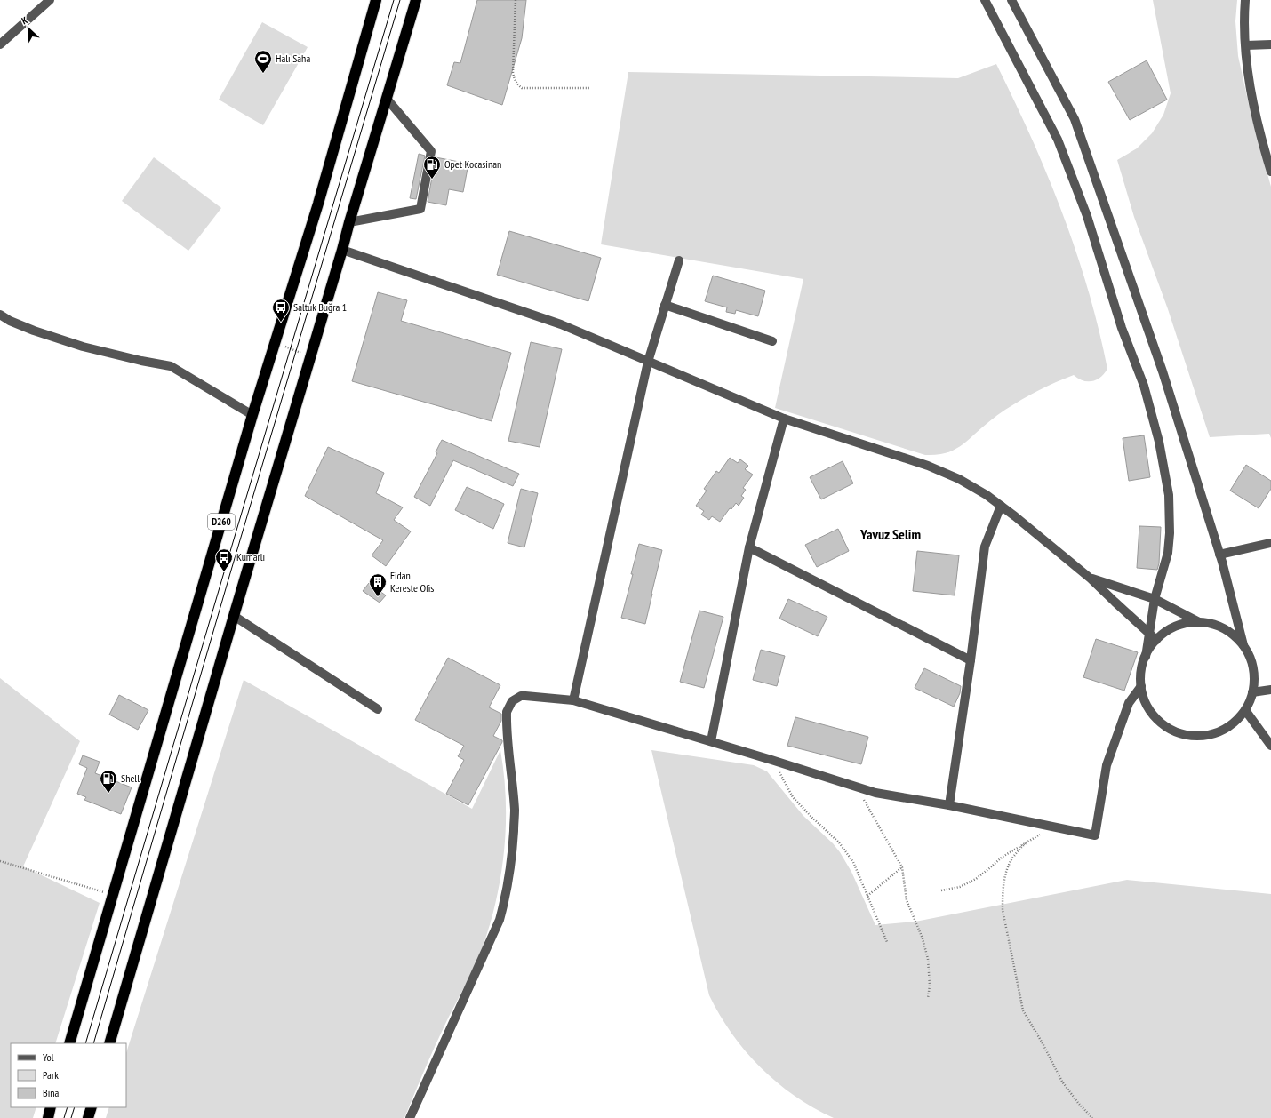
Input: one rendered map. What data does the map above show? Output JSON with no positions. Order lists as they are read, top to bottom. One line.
{"streets":{"highway":["D260"]},"districts":["Yavuz Selim"],"places":{"sports":["Halı Saha"],"fuel station":["Opet Kocasinan","Shell"],"bus stop":["Saltuk Buğra 1","Kumarlı"],"building":["Fidan Kereste Ofis"]},"legend":["Yol","Park","Bina"],"north":"top left"}
